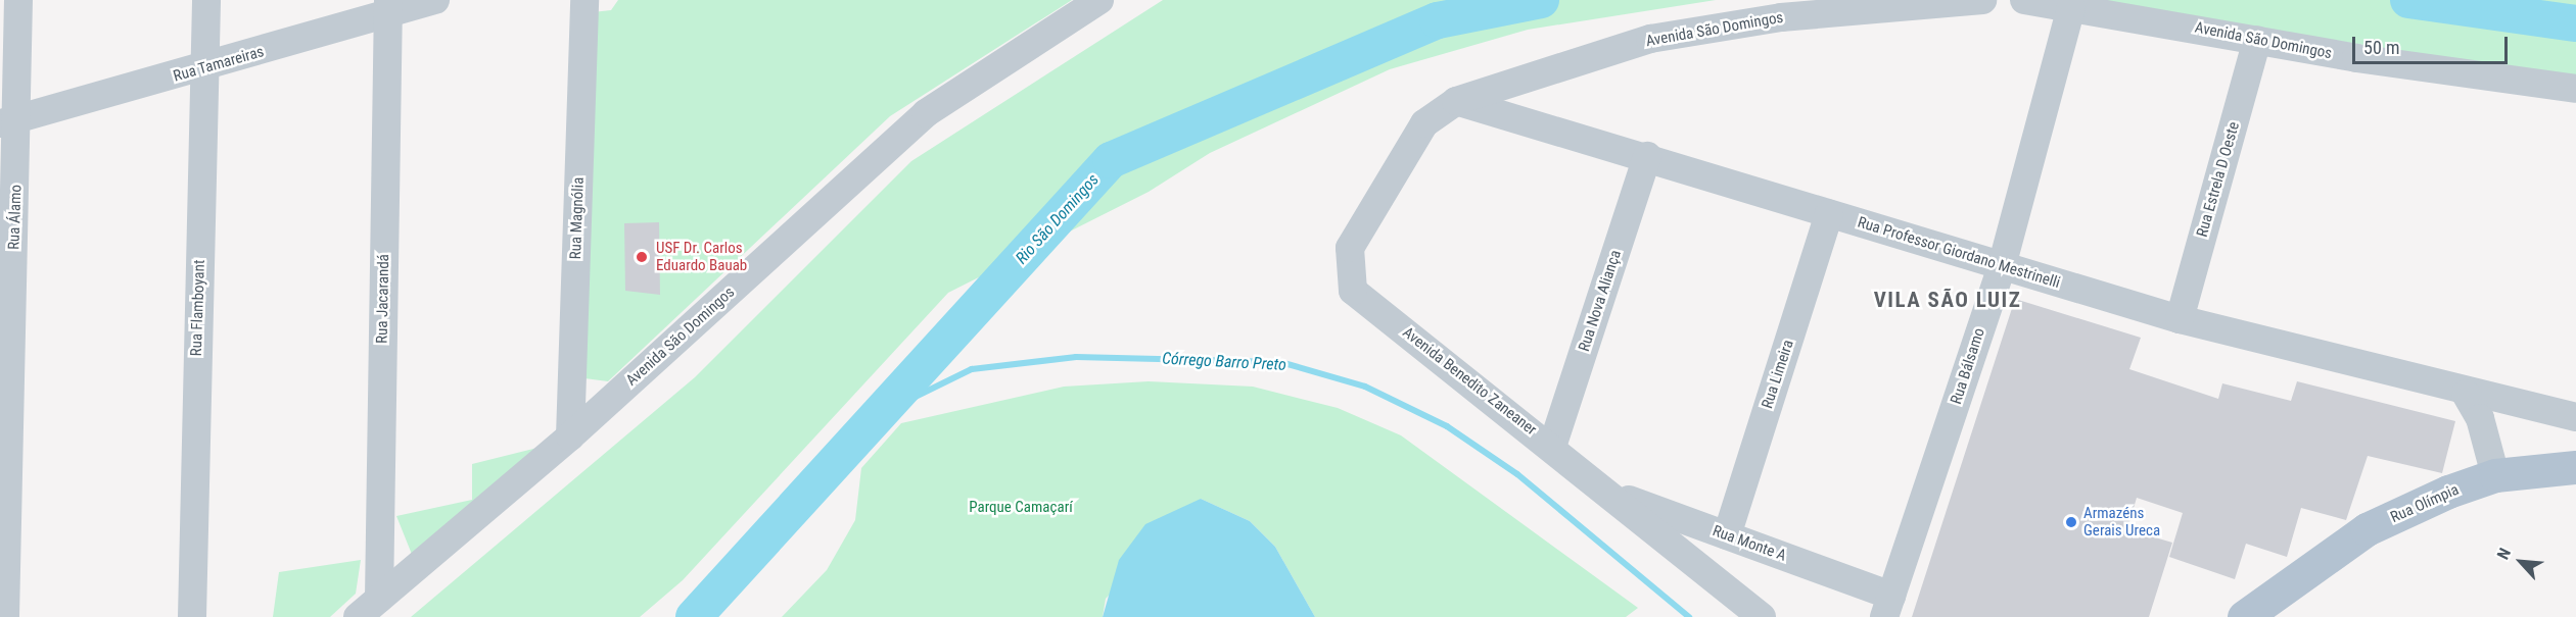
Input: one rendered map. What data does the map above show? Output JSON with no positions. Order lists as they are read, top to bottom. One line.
{"streets":{"main road":["Rua Olímpia"],"street":["Avenida São Domingos","Rua Tamareiras","Rua Estrela D Oeste","Rua Álamo","Rua Magnólia","Rua Professor Giordano Mestrinelli","Rua Jacarandá","Rua Nova Aliança","Rua Flamboyant","Rua Bálsamo","Rua Limeira","Avenida Benedito Zaneaner","Rua Monte A"]},"crossings":[["Avenida São Domingos","Rua Estrela D Oeste"],["Avenida São Domingos","Rua Magnólia"],["Avenida São Domingos","Rua Professor Giordano Mestrinelli"],["Avenida São Domingos","Rua Jacarandá"],["Avenida São Domingos","Rua Bálsamo"],["Avenida São Domingos","Avenida Benedito Zaneaner"],["Rua Tamareiras","Rua Álamo"],["Rua Tamareiras","Rua Jacarandá"],["Rua Tamareiras","Rua Flamboyant"],["Rua Estrela D Oeste","Rua Professor Giordano Mestrinelli"],["Rua Professor Giordano Mestrinelli","Rua Nova Aliança"],["Rua Professor Giordano Mestrinelli","Rua Bálsamo"],["Rua Professor Giordano Mestrinelli","Rua Limeira"],["Rua Professor Giordano Mestrinelli","Avenida Benedito Zaneaner"],["Rua Nova Aliança","Avenida Benedito Zaneaner"],["Rua Bálsamo","Rua Monte A"],["Rua Limeira","Rua Monte A"],["Avenida Benedito Zaneaner","Rua Monte A"]],"districts":["VILA SÃO LUIZ"],"water":["Rio São Domingos","Córrego Barro Preto"],"parks":["Parque Camaçarí"],"places":["USF Dr. Carlos Eduardo Bauab","Armazéns Gerais Ureca"],"scale_bar":"50 m","north":"top left"}
